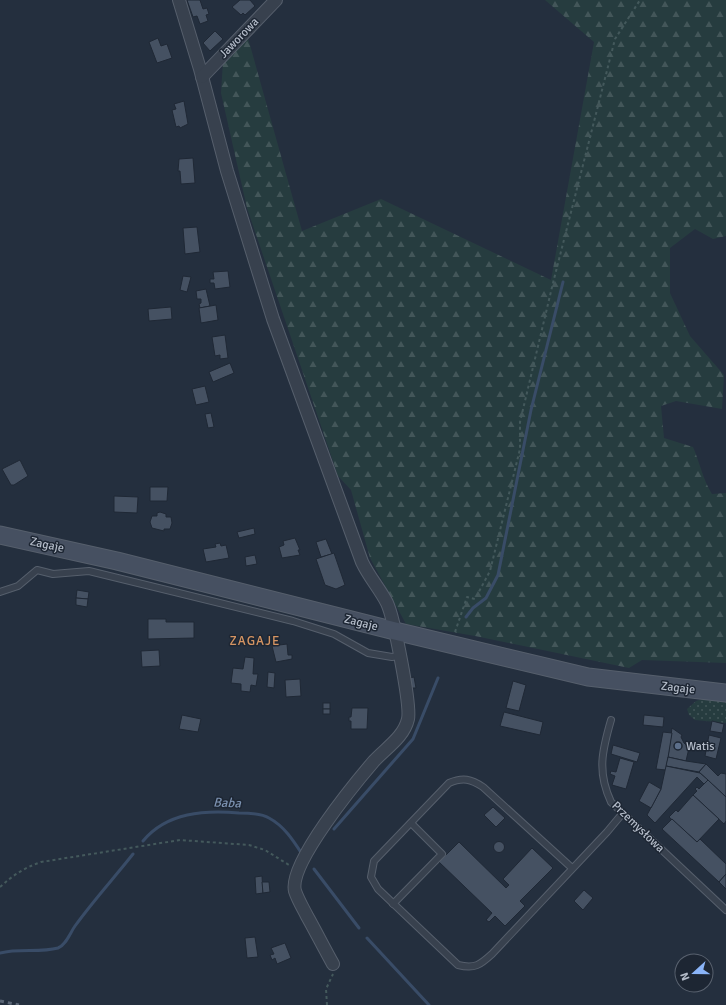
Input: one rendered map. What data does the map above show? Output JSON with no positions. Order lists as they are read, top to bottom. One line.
{"streets":{"main road":["Zagaje"],"street":["Jaworowa"],"lane":["Przemysłowa"]},"districts":["ZAGAJE"],"water":["Baba"],"places":["Watis"],"north":"left"}
